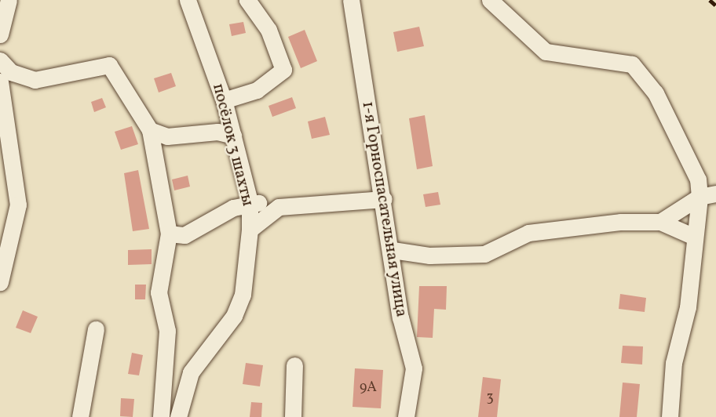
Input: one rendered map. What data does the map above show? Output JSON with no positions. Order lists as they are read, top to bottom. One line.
{"streets":{"street":["посёлок 3 шахты","1-я Горноспасательная улица"]},"house_numbers":["9А","3"]}
